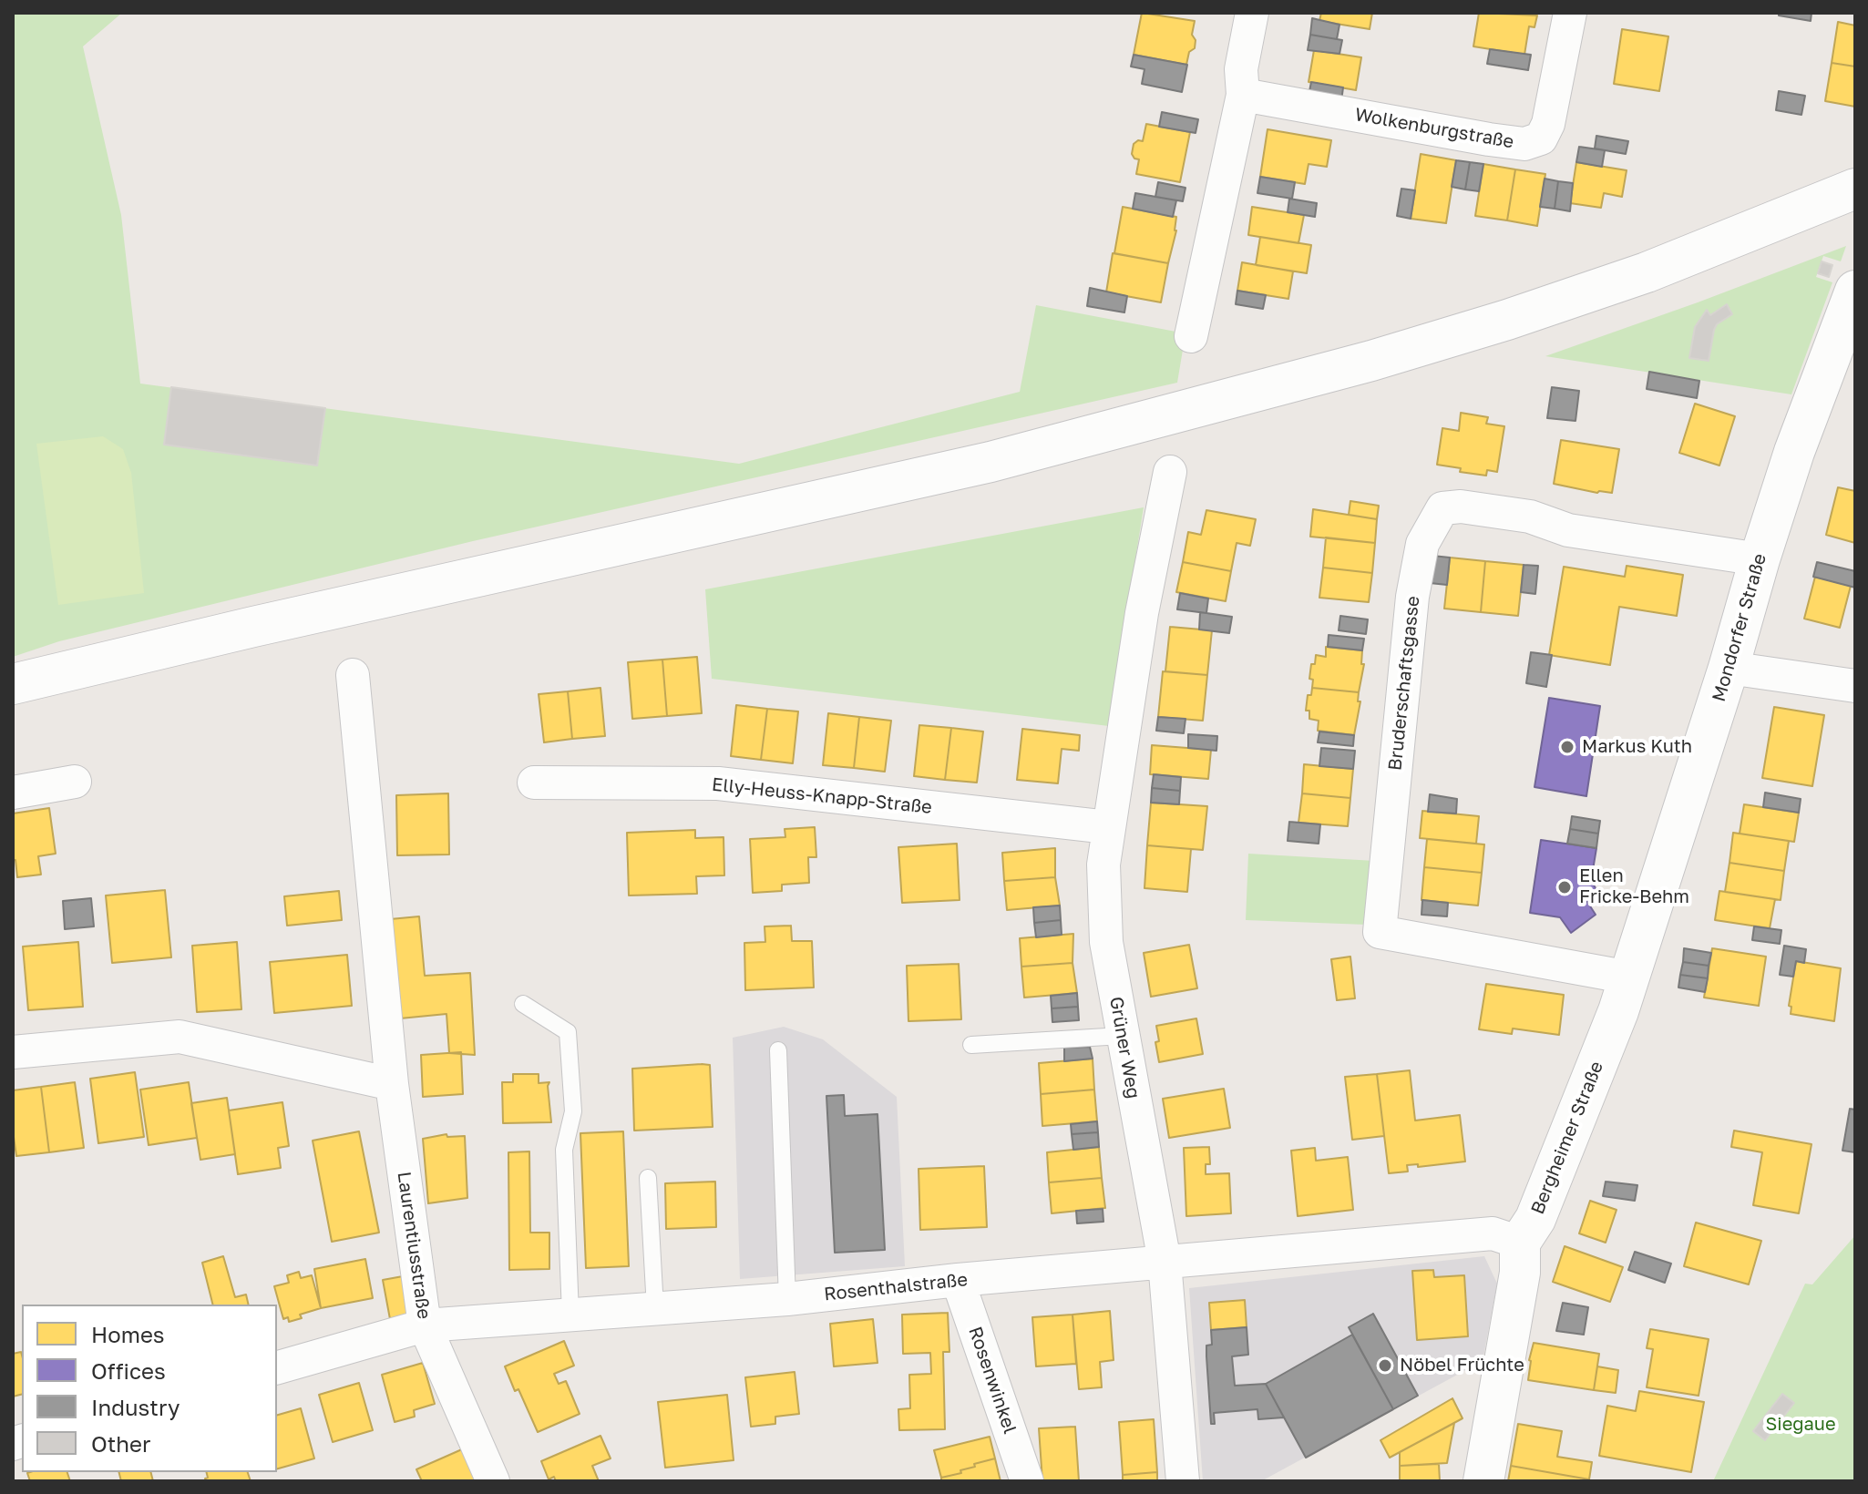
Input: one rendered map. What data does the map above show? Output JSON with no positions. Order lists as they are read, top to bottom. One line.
{"streets":{"main road":["Mondorfer Straße","Bergheimer Straße"],"street":["Wolkenburgstraße","Bruderschaftsgasse","Elly-Heuss-Knapp-Straße","Grüner Weg","Laurentiusstraße","Rosenthalstraße","Rosenwinkel"]},"crossings":[["Mondorfer Straße","Bruderschaftsgasse"],["Mondorfer Straße","Bergheimer Straße"],["Bruderschaftsgasse","Bergheimer Straße"],["Elly-Heuss-Knapp-Straße","Grüner Weg"],["Grüner Weg","Rosenthalstraße"],["Bergheimer Straße","Rosenthalstraße"],["Laurentiusstraße","Rosenthalstraße"],["Rosenthalstraße","Rosenwinkel"]],"parks":["Siegaue"],"places":["Markus Kuth","Ellen Fricke-Behm","Nöbel Früchte"],"legend":["Homes","Offices","Industry","Other"]}
